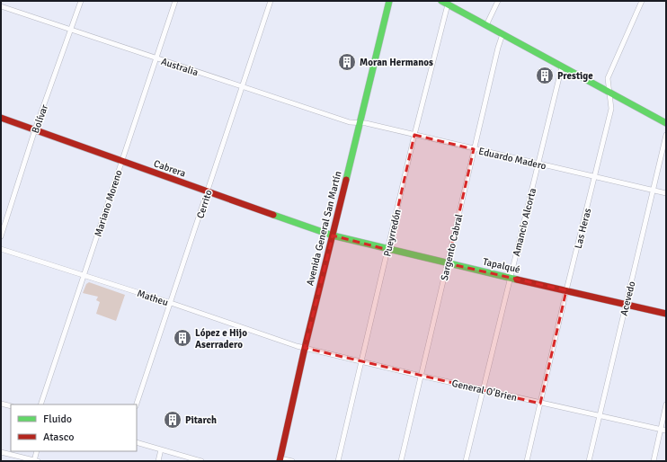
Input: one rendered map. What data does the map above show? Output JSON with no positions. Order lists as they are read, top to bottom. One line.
{"streets":{"main road":["Cabrera","Avenida General San Martín","Tapalqué"],"street":["Australia","Bolívar","Eduardo Madero","Mariano Moreno","Cerrito","Amancio Alcorta","Las Heras","Pueyrredón","Sargento Cabral","Matheu","Acevedo","General O'Brien"]},"crossings":[["Australia","Bolívar"],["Australia","Eduardo Madero"],["Australia","Mariano Moreno"],["Australia","Cerrito"],["Australia","Avenida General San Martín"],["Bolívar","Cabrera"],["Eduardo Madero","Amancio Alcorta"],["Eduardo Madero","Avenida General San Martín"],["Eduardo Madero","Las Heras"],["Eduardo Madero","Pueyrredón"],["Eduardo Madero","Sargento Cabral"],["Eduardo Madero","Acevedo"],["Cabrera","Mariano Moreno"],["Cabrera","Cerrito"],["Cabrera","Avenida General San Martín"],["Cabrera","Tapalqué"],["Mariano Moreno","Matheu"],["Cerrito","Matheu"],["Amancio Alcorta","Tapalqué"],["Amancio Alcorta","General O'Brien"],["Avenida General San Martín","Tapalqué"],["Avenida General San Martín","Matheu"],["Avenida General San Martín","General O'Brien"],["Las Heras","Tapalqué"],["Las Heras","General O'Brien"],["Pueyrredón","Tapalqué"],["Pueyrredón","General O'Brien"],["Sargento Cabral","Tapalqué"],["Sargento Cabral","General O'Brien"],["Tapalqué","Acevedo"],["Matheu","General O'Brien"],["Acevedo","General O'Brien"]],"places":{"building":["Moran Hermanos","Prestige","López e Hijo Aserradero","Pitarch"]},"legend":["Fluido","Atasco"]}
